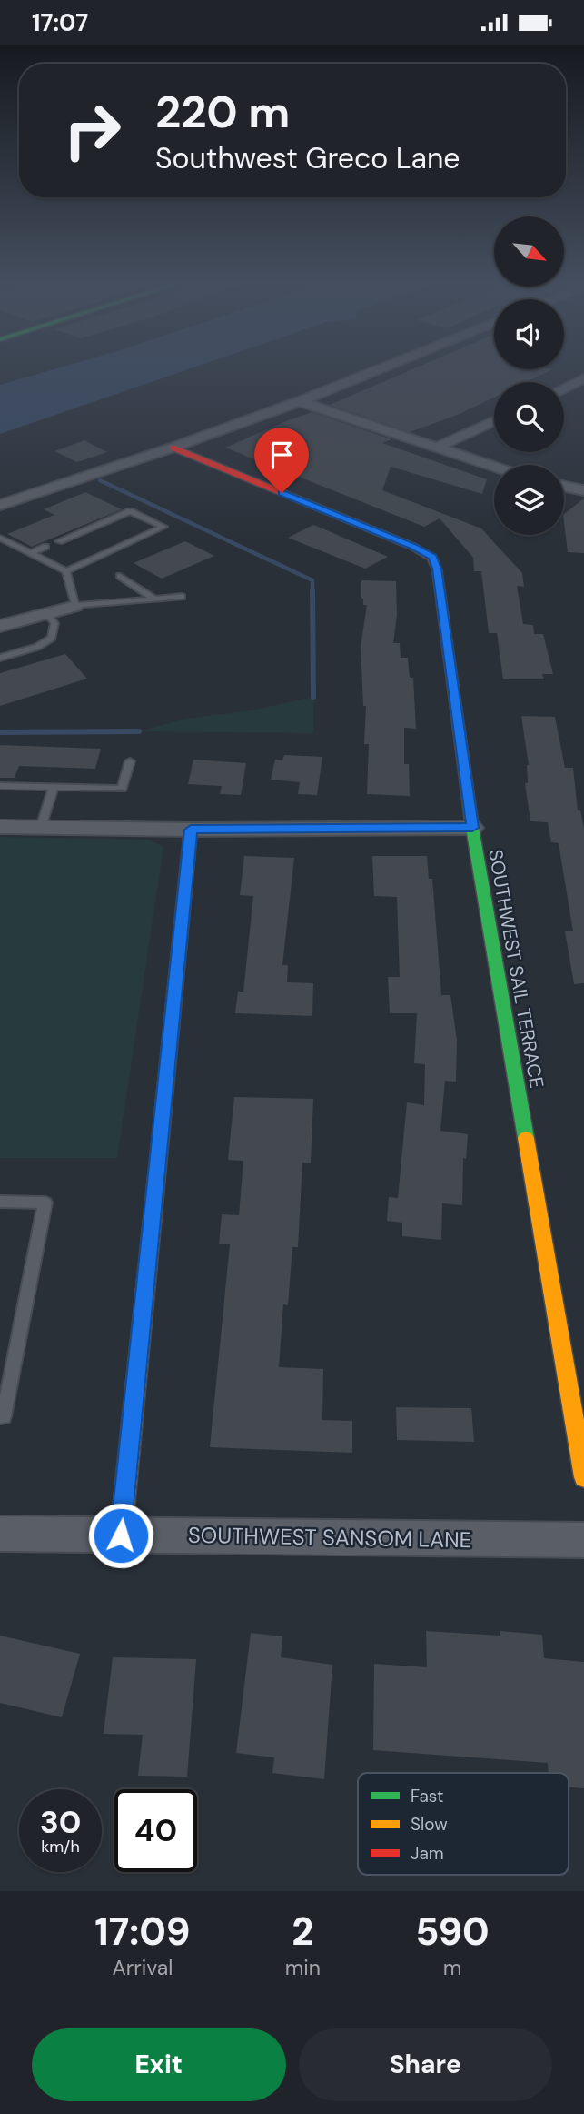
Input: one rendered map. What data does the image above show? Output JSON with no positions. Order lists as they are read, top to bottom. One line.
{"streets":{"street":["SOUTHWEST SAIL TERRACE","SOUTHWEST SANSOM LANE"]},"legend":["Fast","Slow","Jam"],"north":"bottom right","page":{"status":"17:07","turn":["220 m","Southwest Greco Lane"],"speed":"30 km/h","limit":"40","eta":["17:09","Arrival","2","min","590","m"],"buttons":["Exit","Share"]}}
